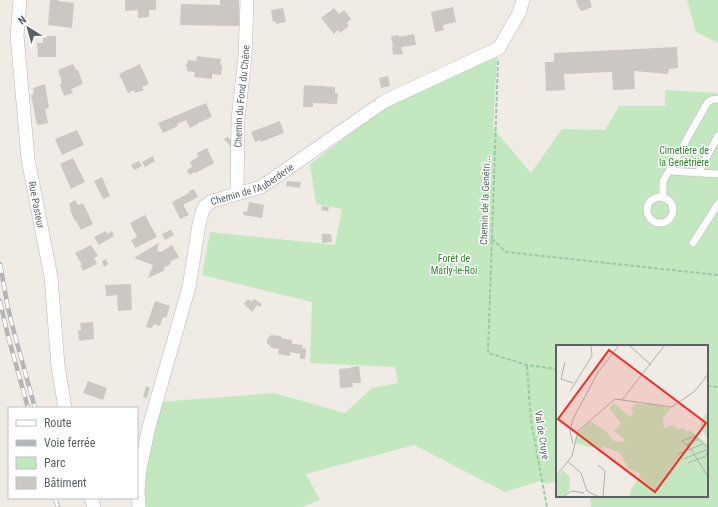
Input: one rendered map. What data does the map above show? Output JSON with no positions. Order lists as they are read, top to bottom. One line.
{"streets":{"street":["Chemin du Fond du Chêne","Chemin de l'Auberderie","Rue Pasteur"],"path":["Chemin de la Genétri...","Val de Cruye"]},"crossings":[["Chemin du Fond du Chêne","Chemin de l'Auberderie"],["Chemin de l'Auberderie","Chemin de la Genétri..."],["Chemin de la Genétri...","Val de Cruye"]],"parks":["Cimetière de la Genêtrière","Forêt de Marly-le-Roi"],"legend":["Route","Voie ferrée","Parc","Bâtiment"],"north":"top left"}
